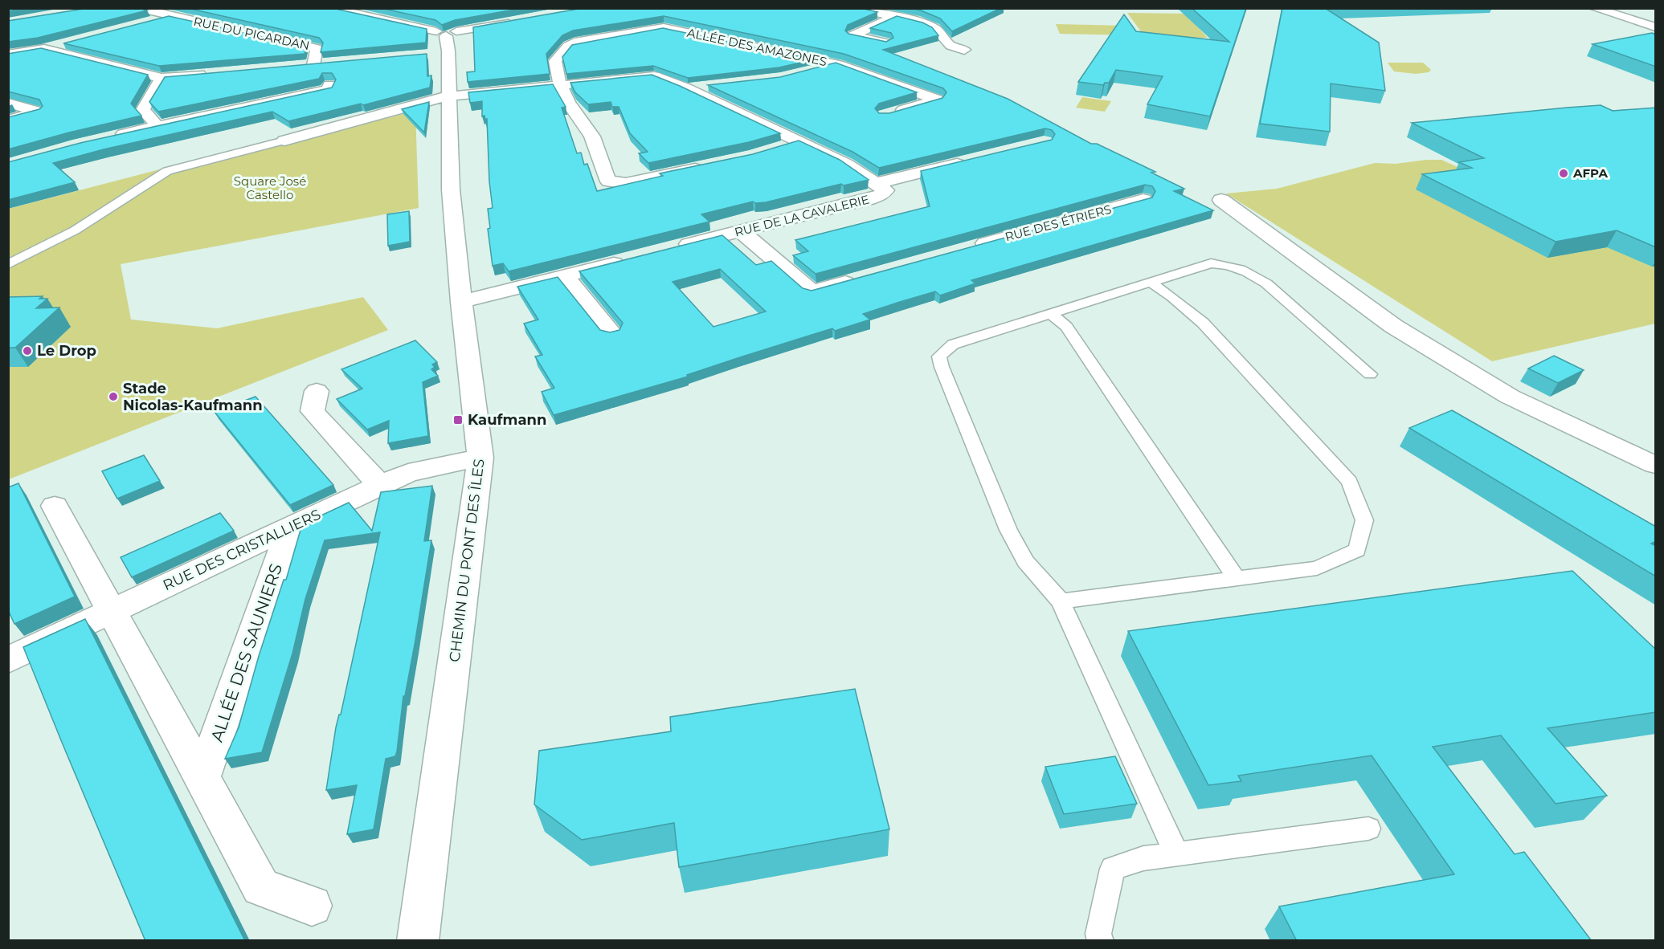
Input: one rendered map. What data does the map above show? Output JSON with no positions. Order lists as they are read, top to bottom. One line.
{"streets":{"street":["RUE DU PICARDAN","ALLÉE DES AMAZONES","RUE DE LA CAVALERIE","RUE DES ÉTRIERS","RUE DES CRISTALLIERS","CHEMIN DU PONT DES ÎLES","ALLÉE DES SAUNIERS"]},"crossings":[["ALLÉE DES AMAZONES","RUE DE LA CAVALERIE"],["RUE DE LA CAVALERIE","CHEMIN DU PONT DES ÎLES"],["RUE DES CRISTALLIERS","CHEMIN DU PONT DES ÎLES"],["RUE DES CRISTALLIERS","ALLÉE DES SAUNIERS"]],"parks":["Square José Castello"],"places":{"other":["AFPA","Le Drop","Stade Nicolas-Kaufmann"],"transit":["Kaufmann"]}}
